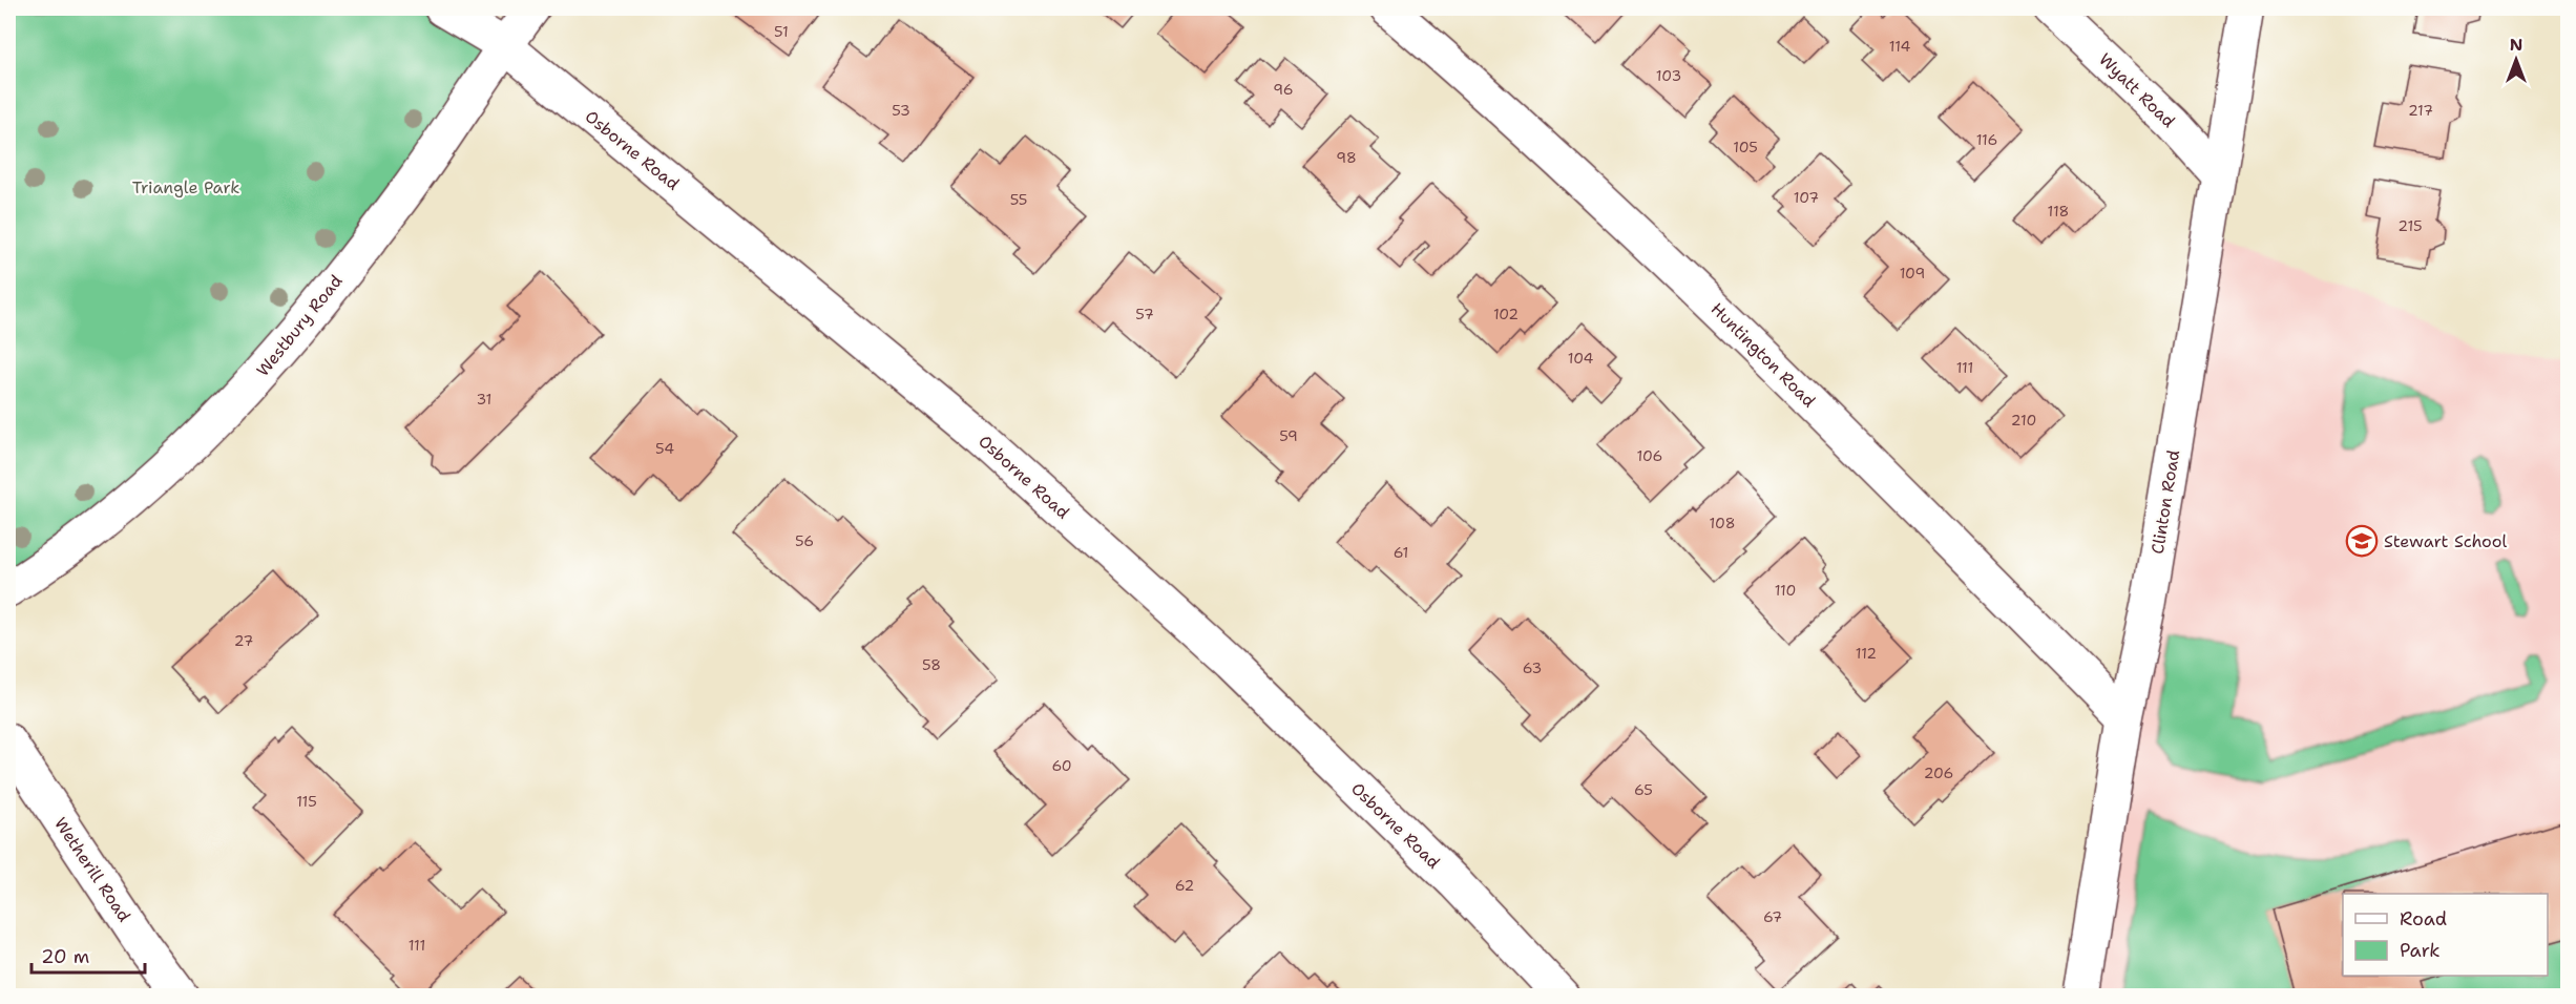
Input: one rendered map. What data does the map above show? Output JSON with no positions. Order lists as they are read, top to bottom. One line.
{"streets":{"street":["Wyatt Road","Osborne Road","Westbury Road","Huntington Road","Clinton Road","Wetherill Road"]},"crossings":[["Wyatt Road","Clinton Road"],["Osborne Road","Westbury Road"],["Huntington Road","Clinton Road"]],"parks":["Triangle Park"],"places":{"school or university":["Stewart School"]},"house_numbers":["51","114","103","96","53","217","116","105","98","107","55","118","215","109","57","102","104","111","31","210","59","54","106","108","56","61","110","27","112","58","63","60","206","65","115","62","67","111"],"legend":["Road","Park"],"scale_bar":"20 m","north":"top"}
